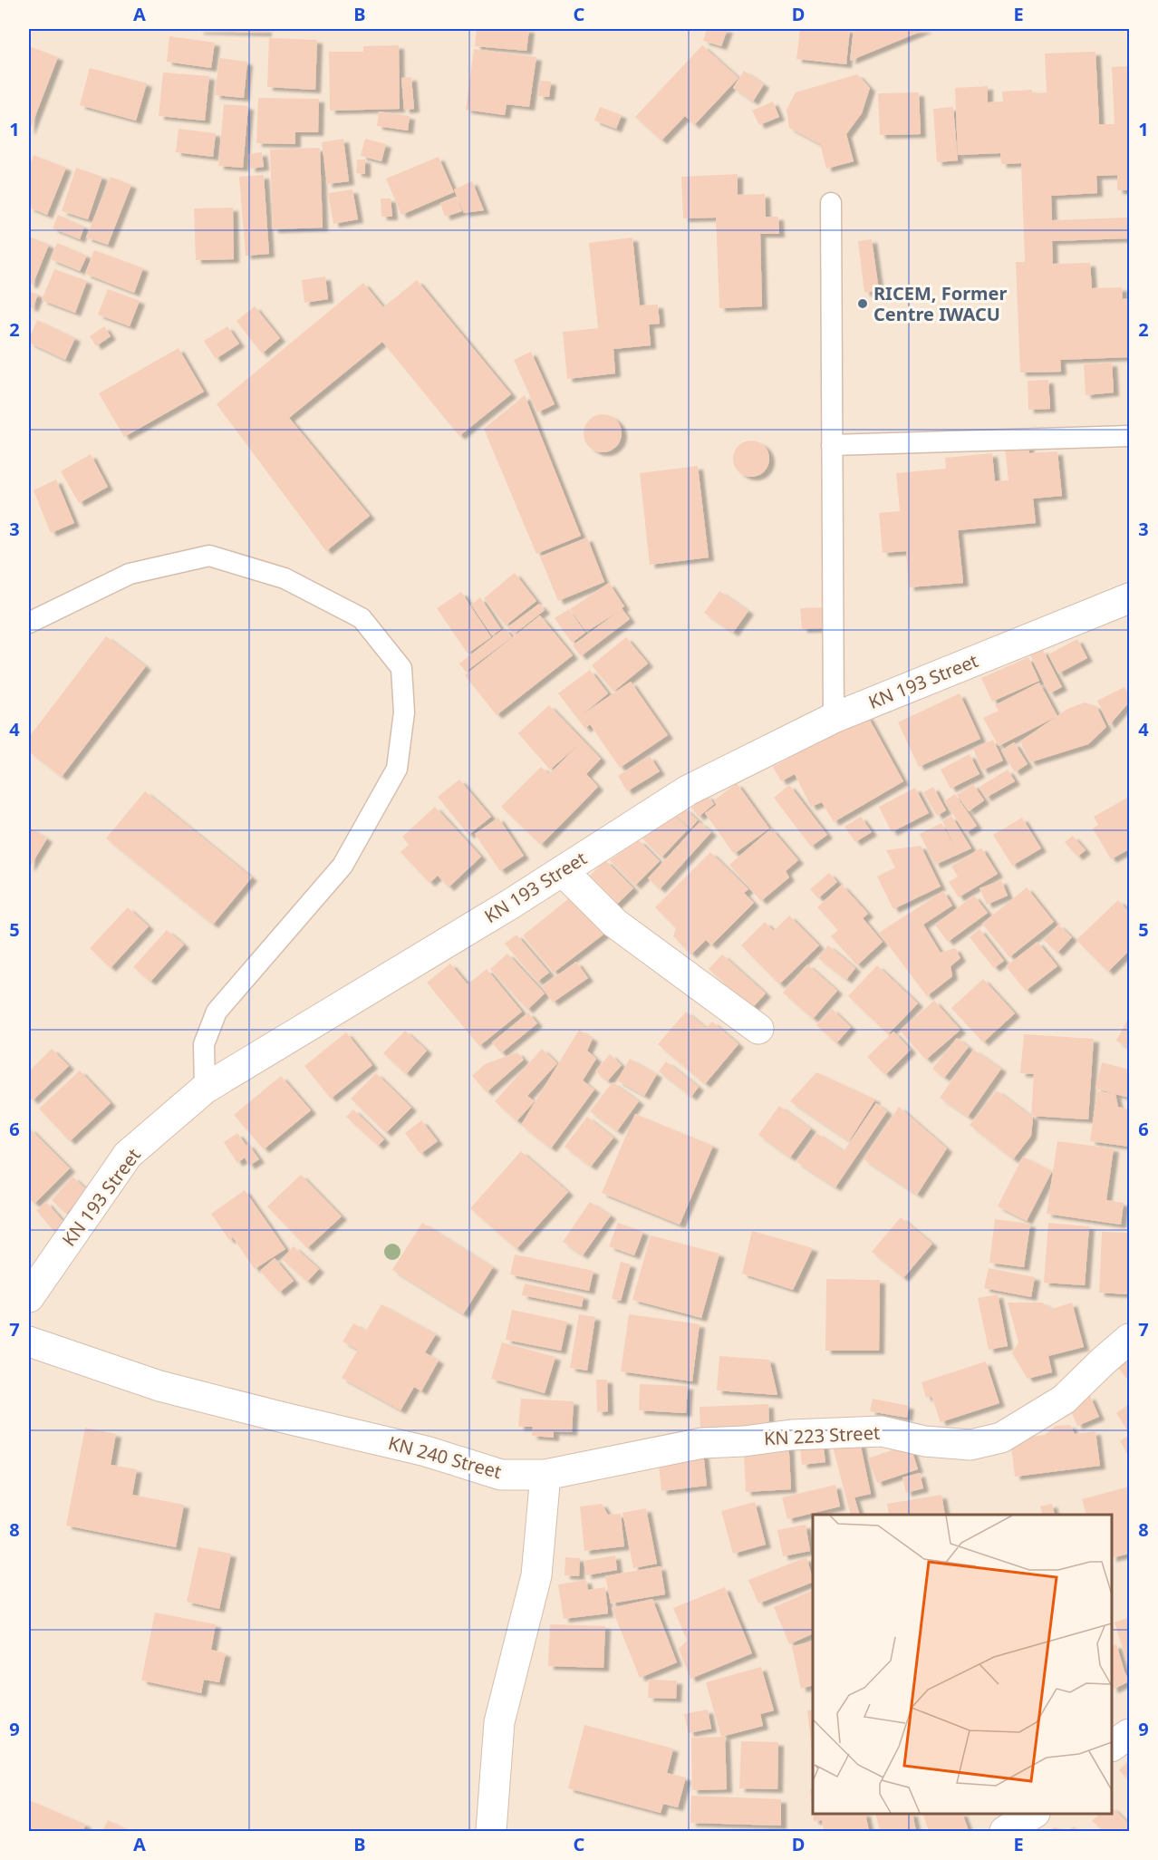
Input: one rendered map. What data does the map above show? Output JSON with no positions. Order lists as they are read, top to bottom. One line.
{"streets":{"street":["KN 193 Street","KN 223 Street","KN 240 Street"]},"crossings":[["KN 223 Street","KN 240 Street"]],"places":["RICEM, Former Centre IWACU"],"grid":{"columns":["A","B","C","D","E"],"rows":["1","2","3","4","5","6","7","8","9"]}}
